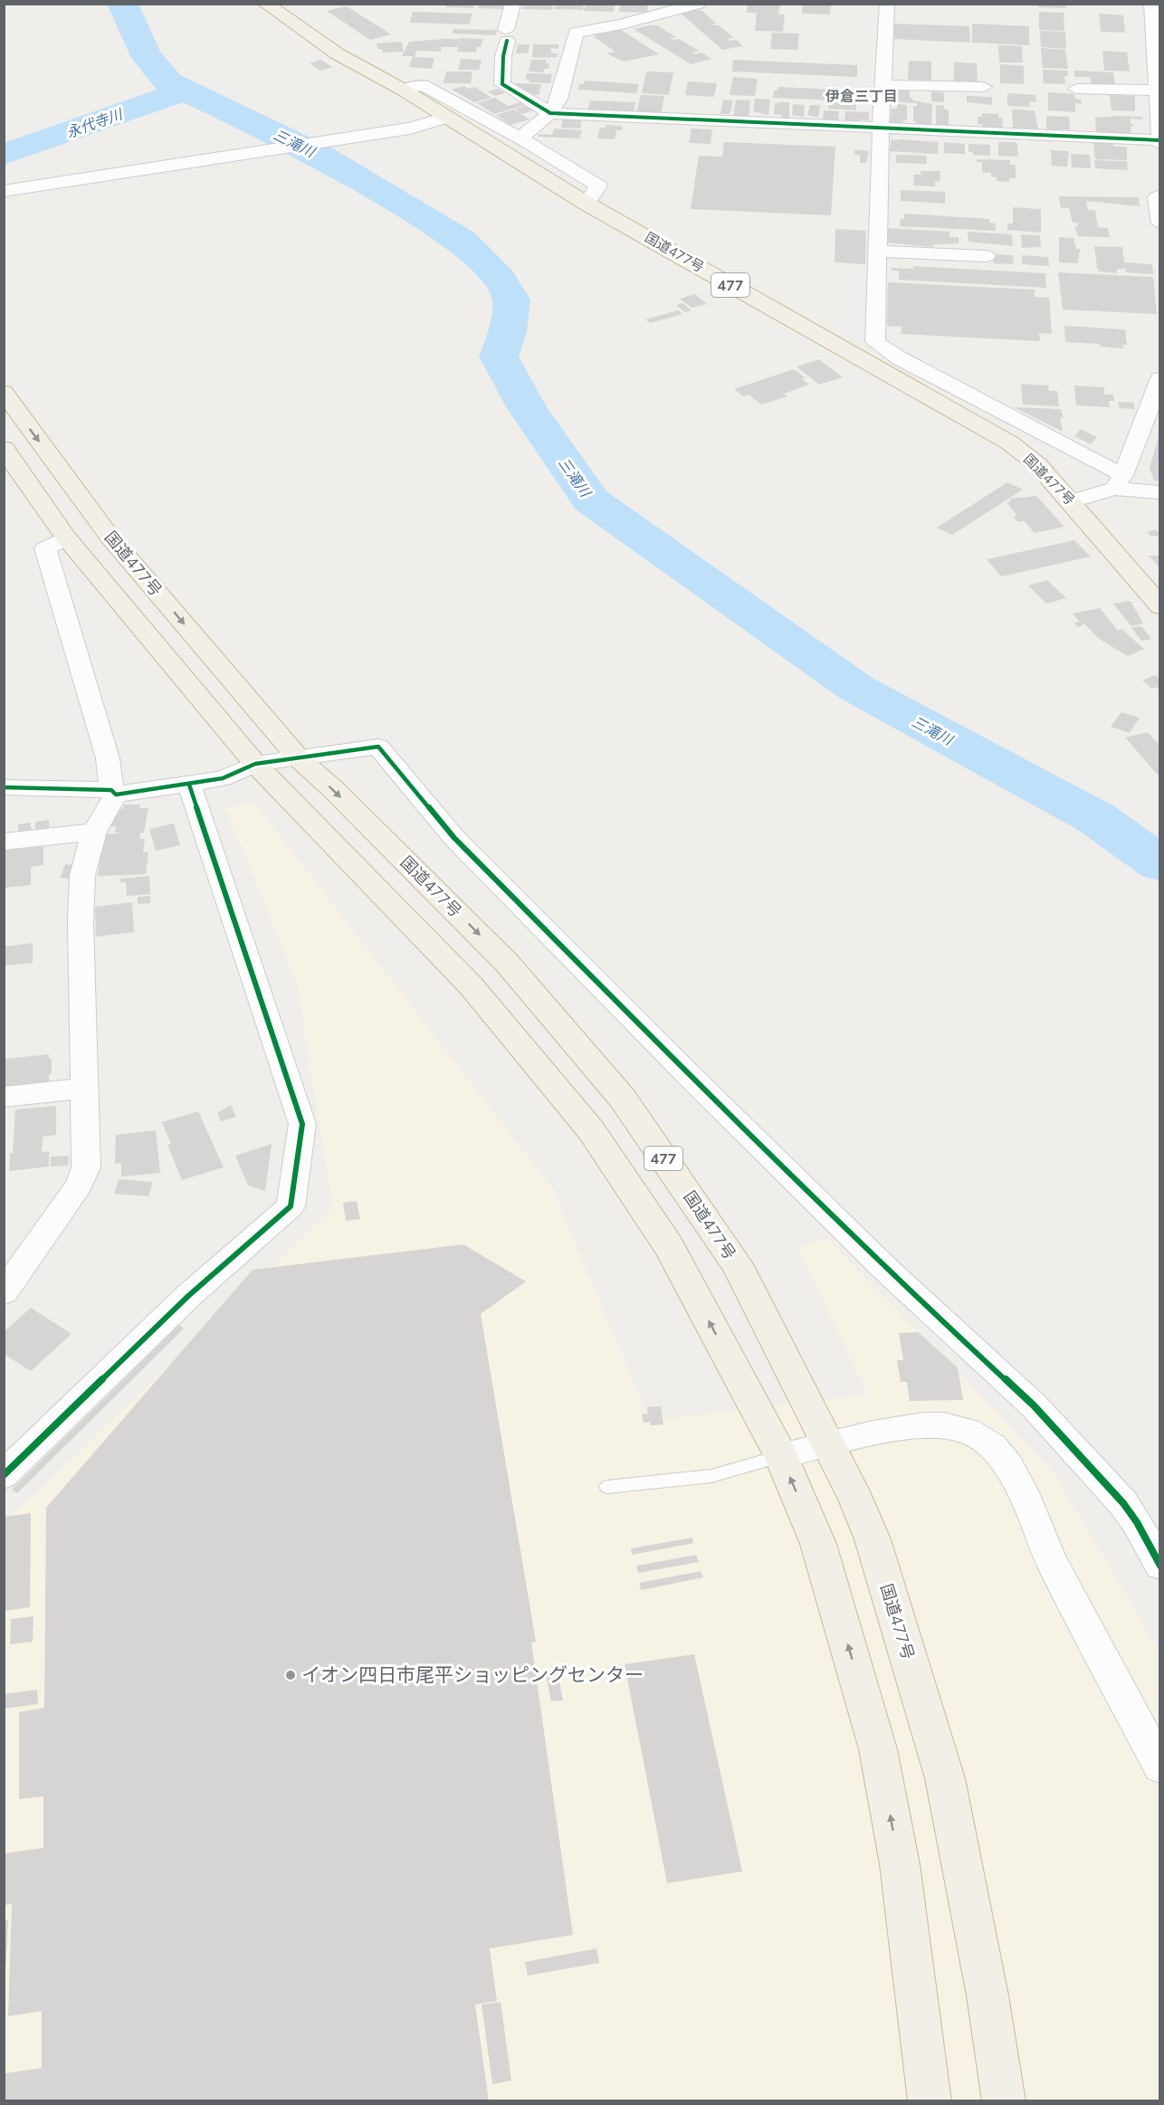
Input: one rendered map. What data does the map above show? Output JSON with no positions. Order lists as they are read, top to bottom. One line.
{"streets":{"highway":["国道477号","477"]},"districts":["伊倉三丁目"],"water":["永代寺川","三滝川"],"places":["イオン四日市尾平ショッピングセンター"]}
